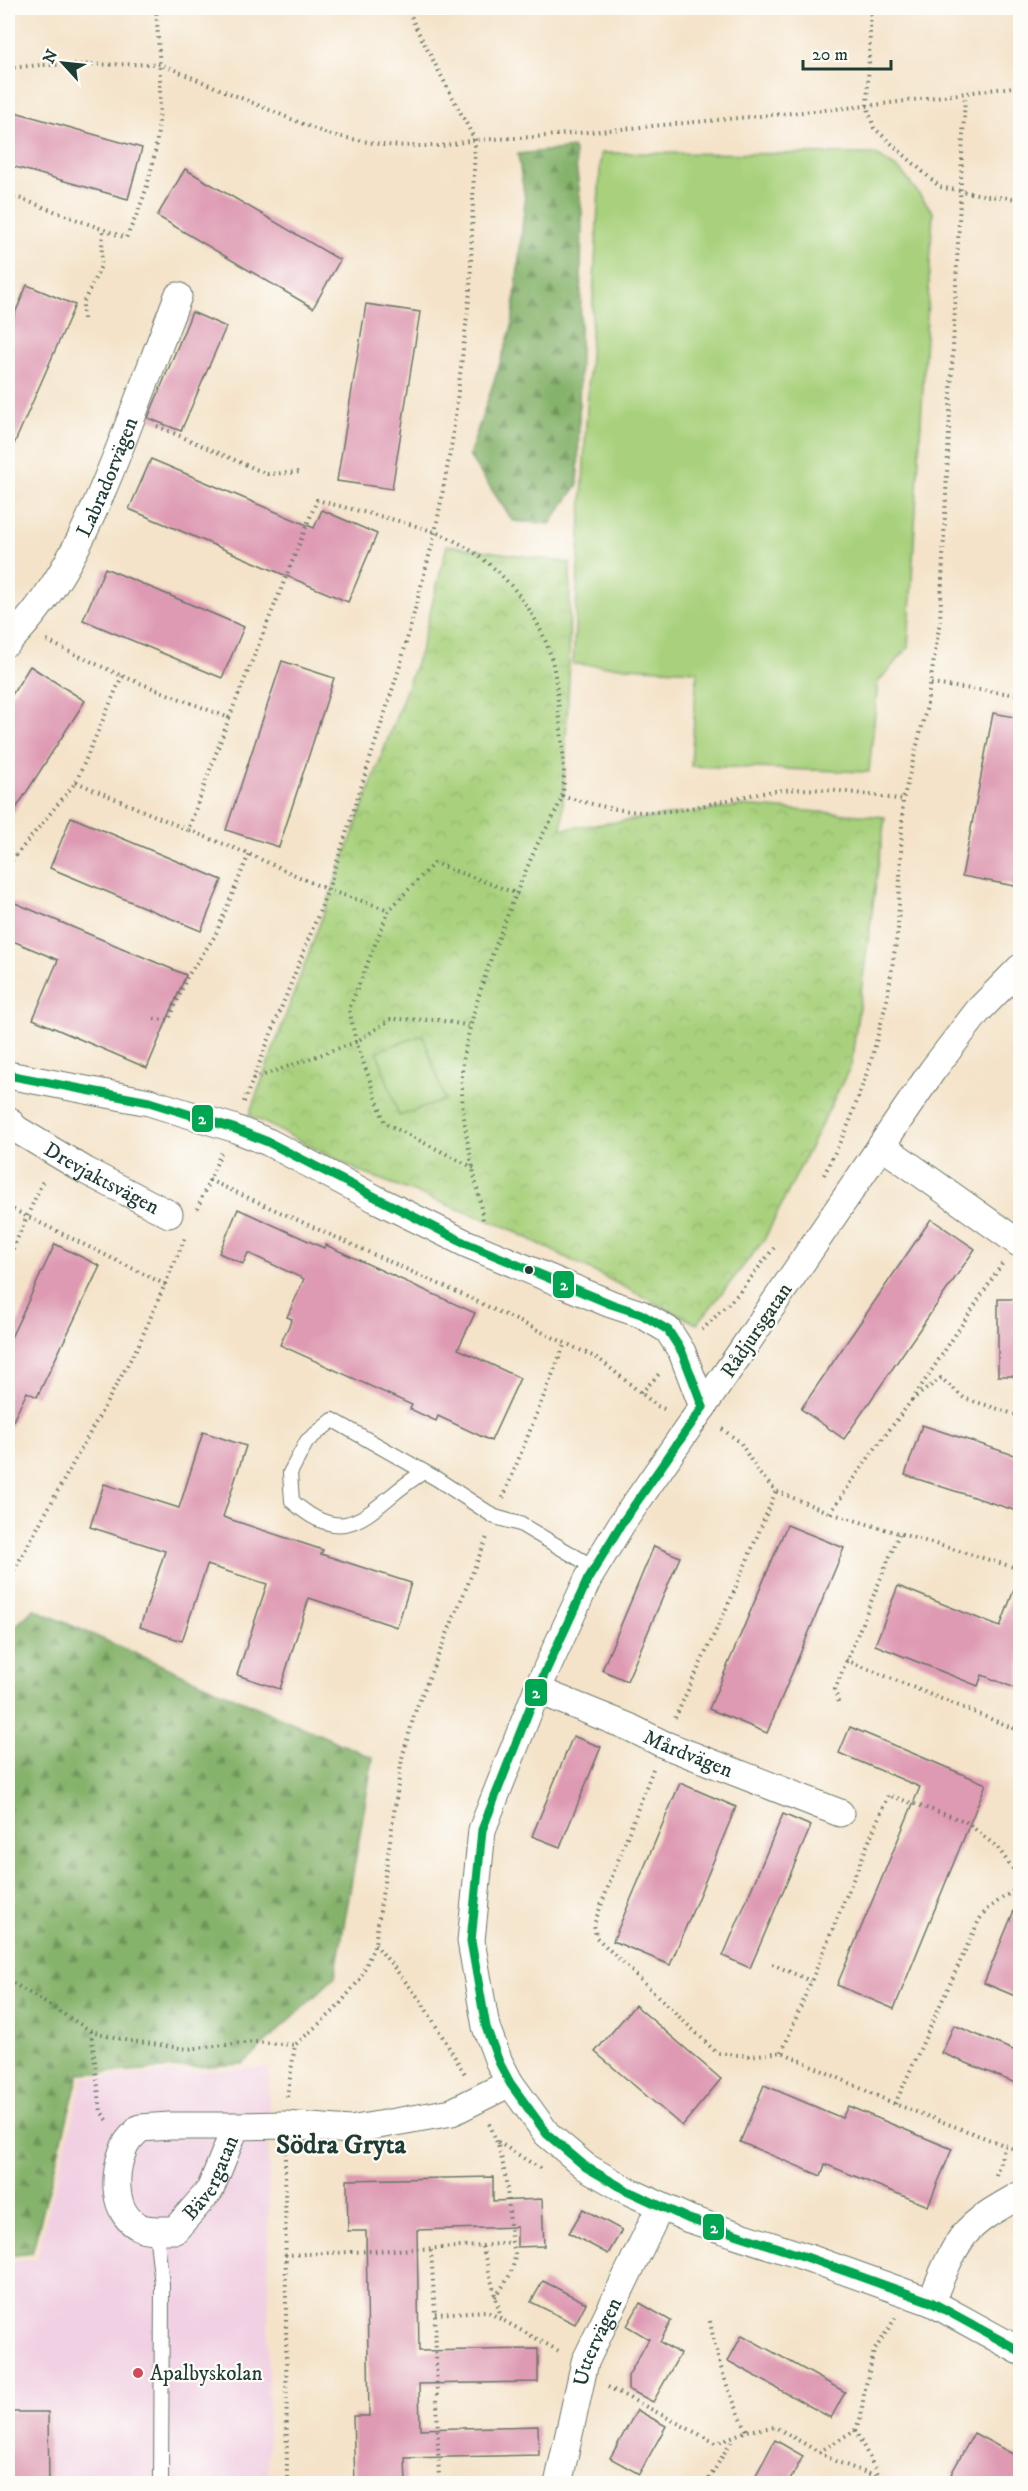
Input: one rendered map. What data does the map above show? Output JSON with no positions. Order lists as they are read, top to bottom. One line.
{"streets":{"street":["Labradorvägen","Drevjaktsvägen","Rådjursgatan","Mårdvägen","Bävergatan","Uttervägen"]},"crossings":[["Rådjursgatan","Mårdvägen"],["Rådjursgatan","Bävergatan"],["Rådjursgatan","Uttervägen"]],"districts":["Södra Gryta"],"places":["Apalbyskolan"],"lines":["transit line 2"],"scale_bar":"20 m","north":"top left"}
